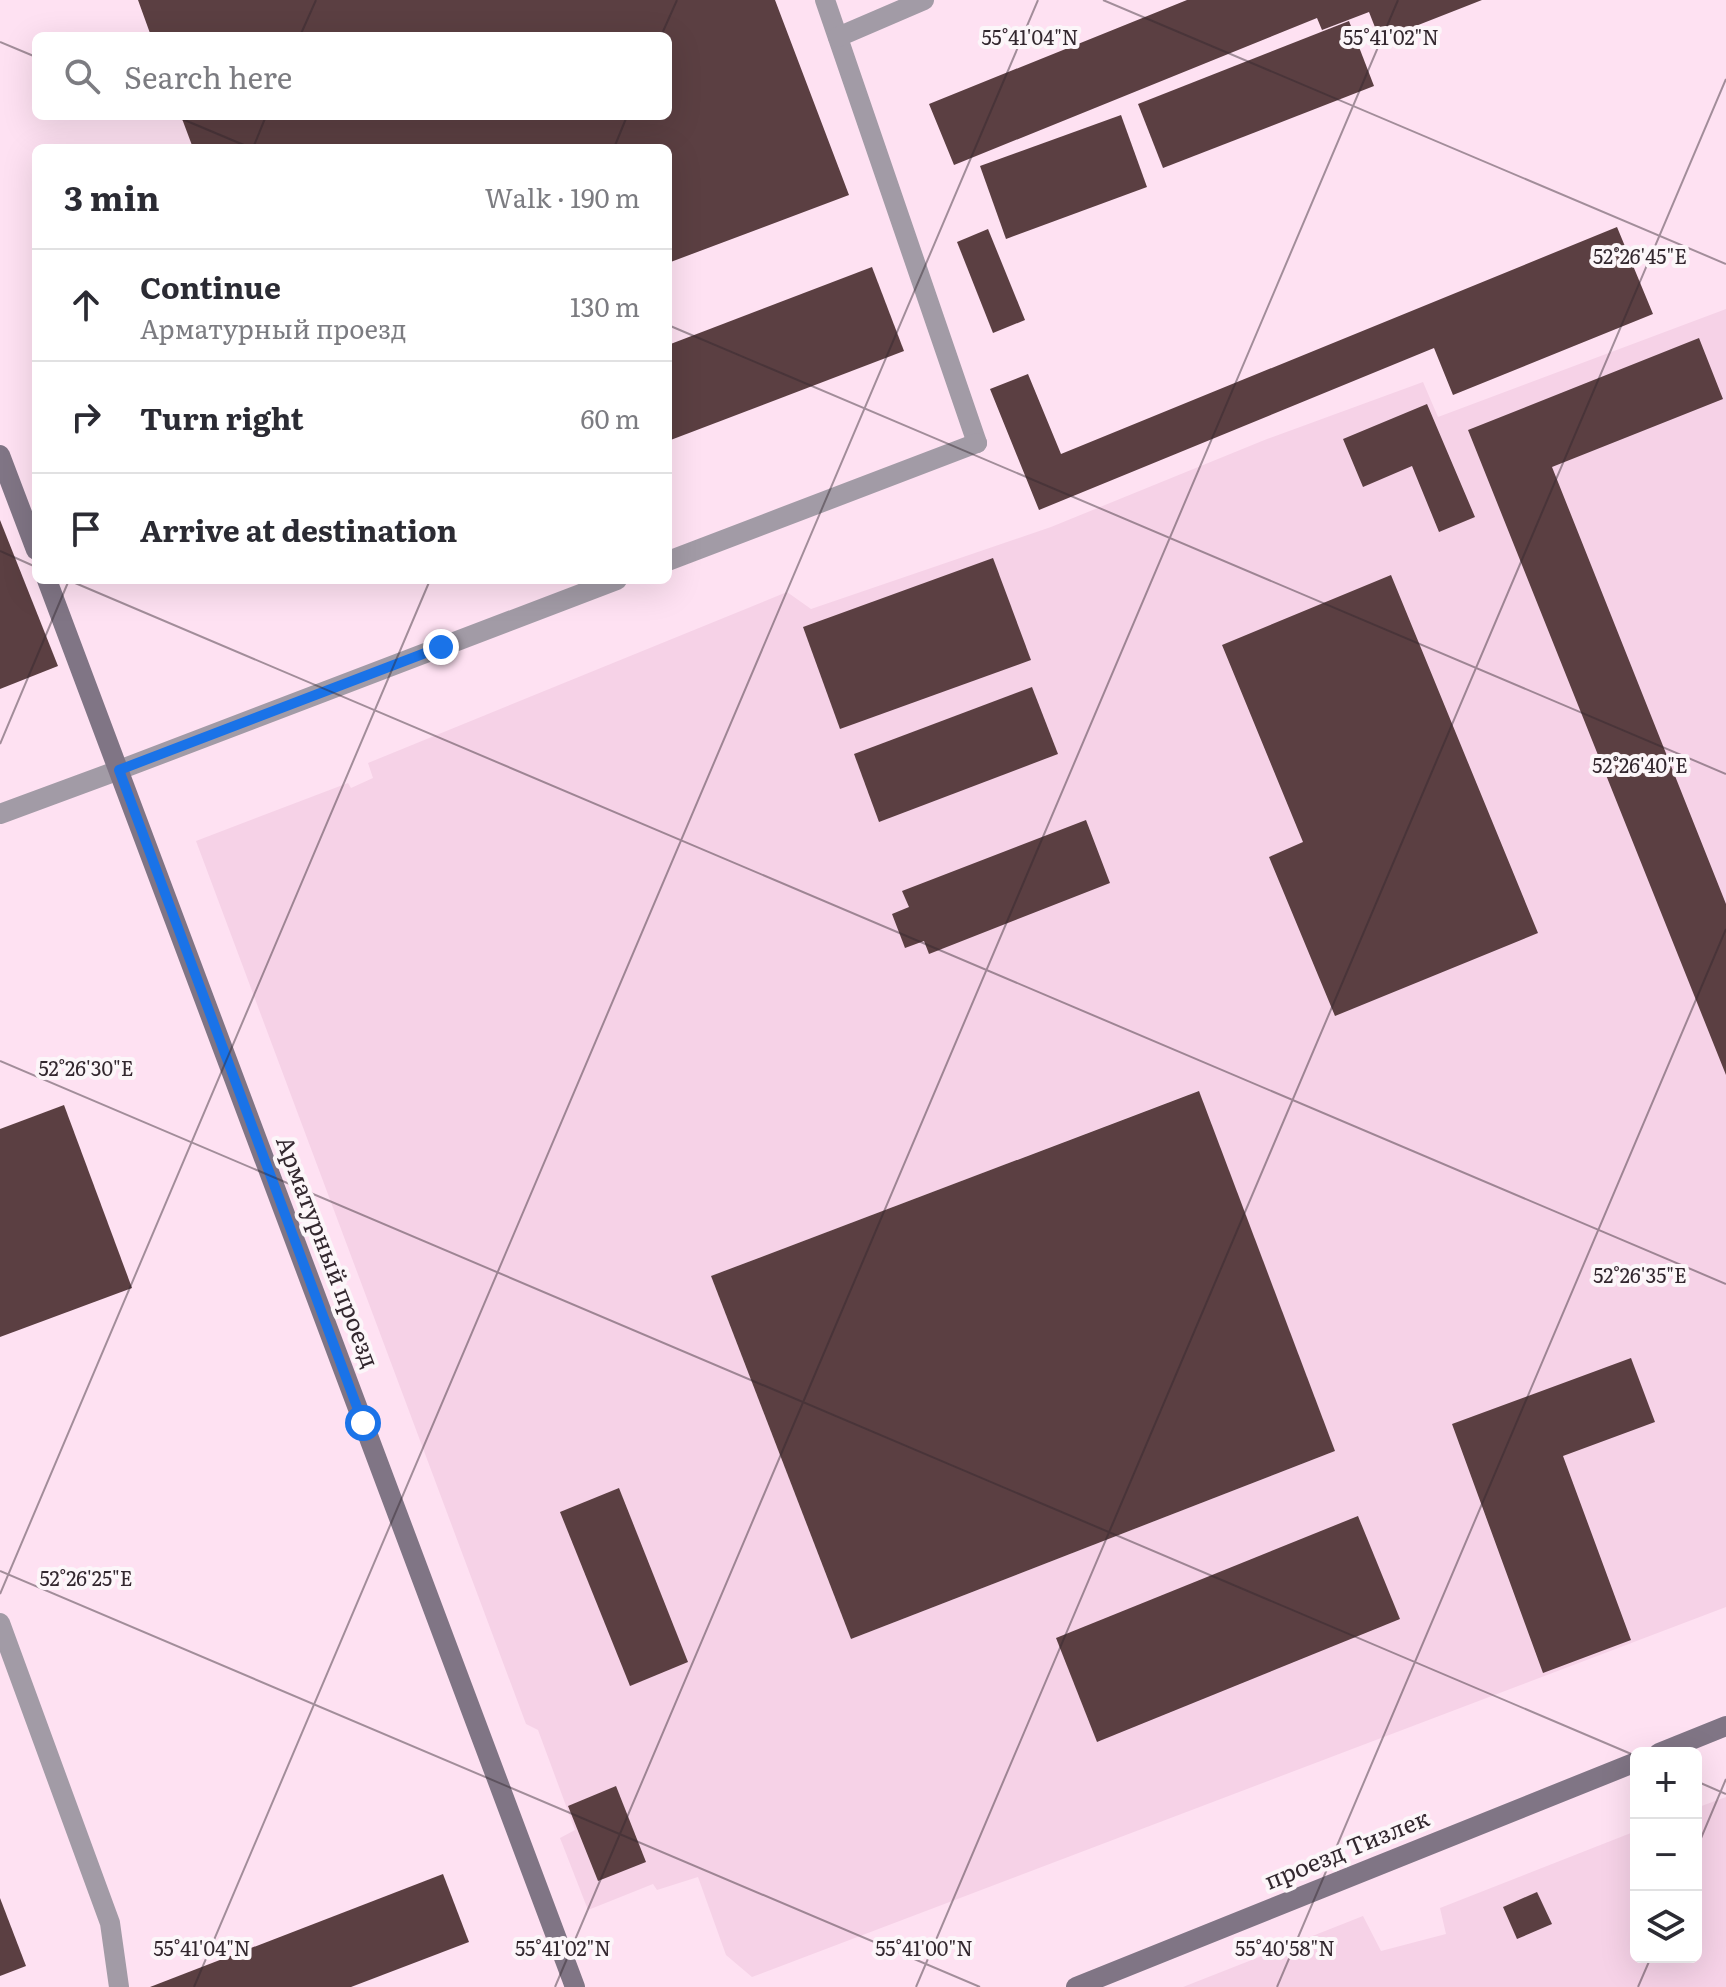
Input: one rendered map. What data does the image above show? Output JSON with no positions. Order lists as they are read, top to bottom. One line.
{"streets":{"street":["Арматурный проезд","проезд Тизлек"]},"page":{"search":"Search here","heading":["3 min","Walk · 190 m"],"list":[["Continue","Арматурный проезд","130 m"],["Turn right","60 m"],"Arrive at destination"],"map_buttons":["+","−"]},"coordinates":["55°41'04\"N","55°41'02\"N","52°26'45\"E","52°26'40\"E","52°26'30\"E","52°26'35\"E","52°26'25\"E","55°41'00\"N","55°40'58\"N"]}
